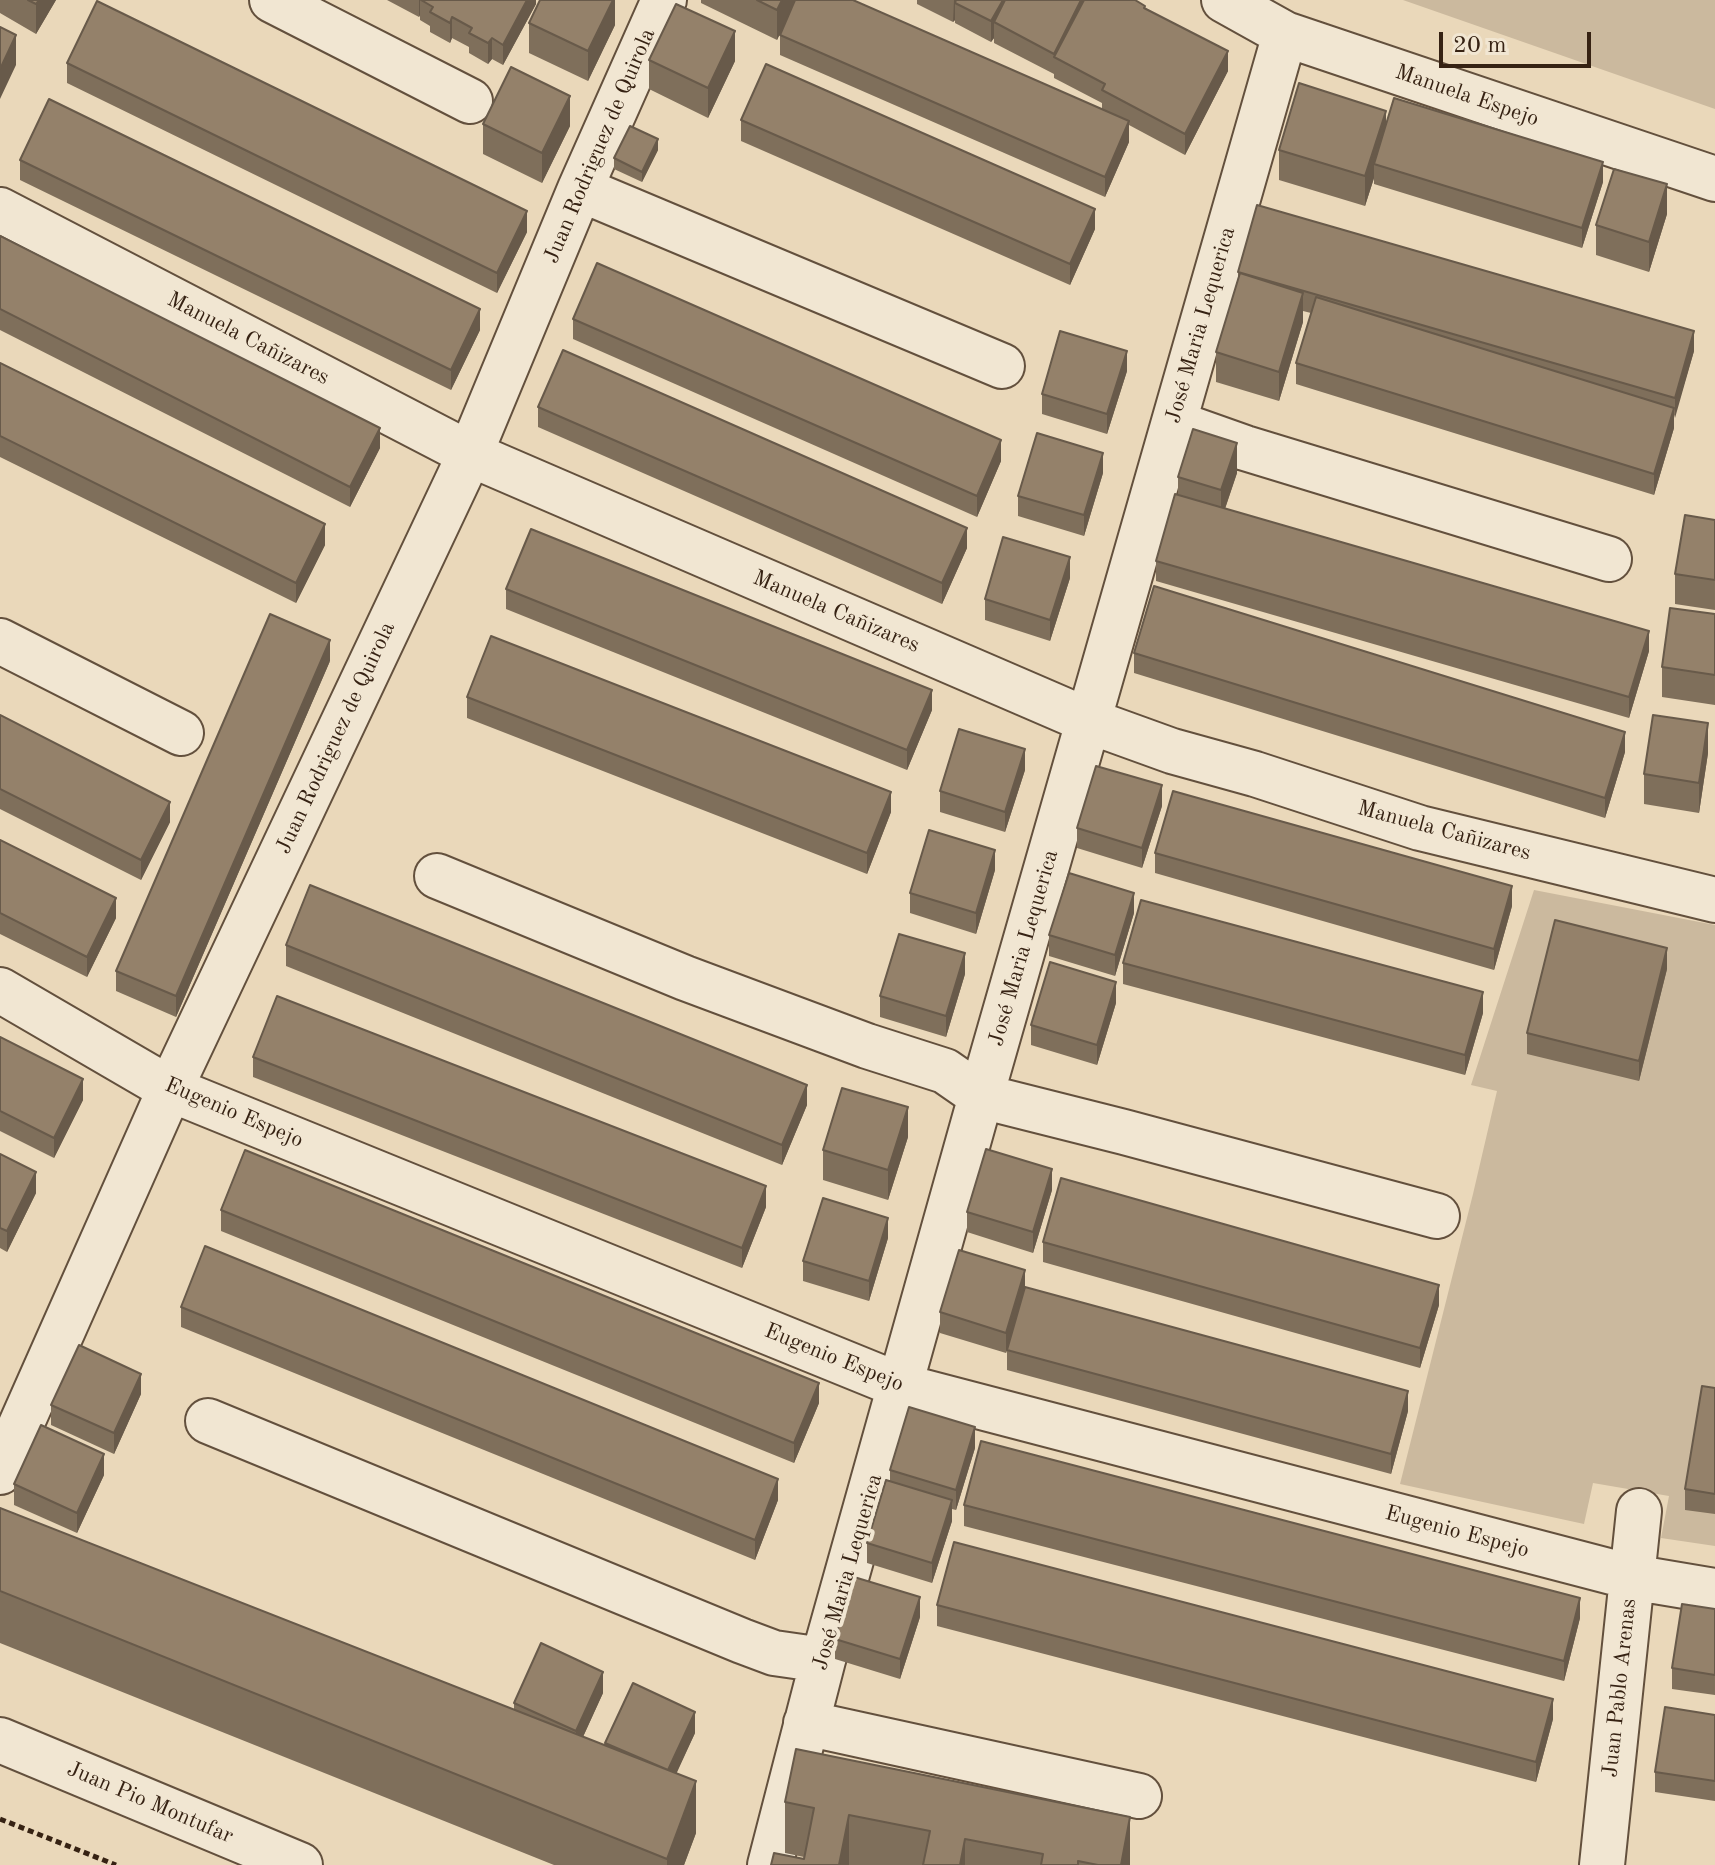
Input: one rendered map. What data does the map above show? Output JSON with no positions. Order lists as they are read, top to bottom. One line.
{"streets":{"street":["Manuela Espejo","Juan Rodriguez de Quirola","José Maria Lequerica","Manuela Cañizares","Eugenio Espejo","Juan Pablo Arenas","Juan Pio Montufar"]},"crossings":[["Manuela Espejo","José Maria Lequerica"],["Juan Rodriguez de Quirola","Manuela Cañizares"],["Juan Rodriguez de Quirola","Eugenio Espejo"],["José Maria Lequerica","Manuela Cañizares"],["José Maria Lequerica","Eugenio Espejo"],["Eugenio Espejo","Juan Pablo Arenas"]],"scale_bar":"20 m"}
